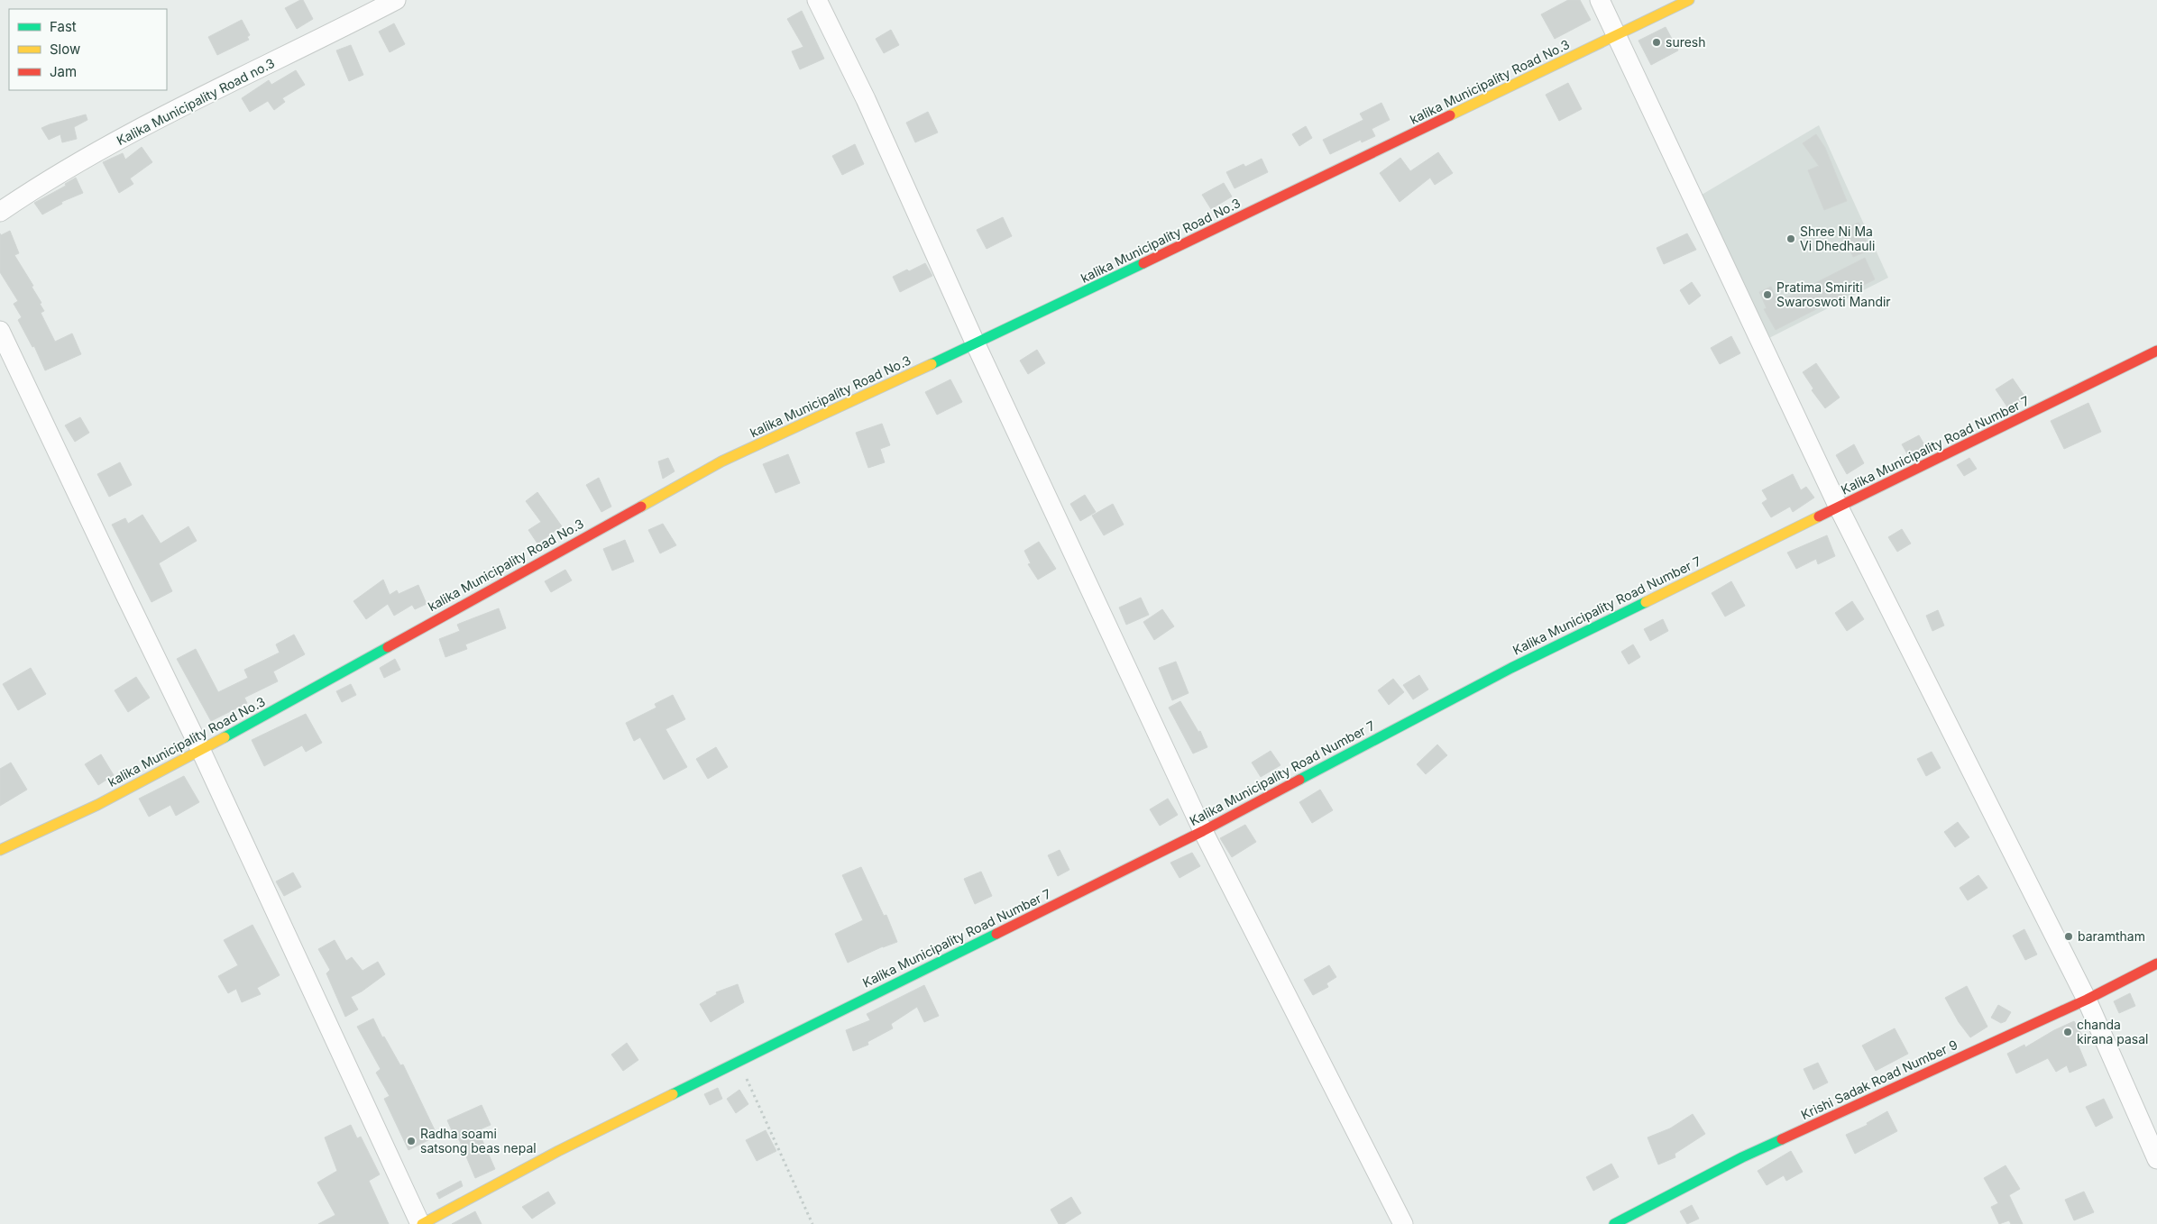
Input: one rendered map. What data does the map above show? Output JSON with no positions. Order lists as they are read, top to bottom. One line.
{"streets":{"street":["kalika Municipality Road No.3","Kalika Municipality Road no.3","Kalika Municipality Road Number 7","Krishi Sadak Road Number 9"]},"places":["suresh","Shree Ni Ma Vi Dhedhauli","Pratima Smiriti Swaroswoti Mandir","baramtham","chanda kirana pasal","Radha soami satsong beas nepal"],"legend":["Fast","Slow","Jam"]}
